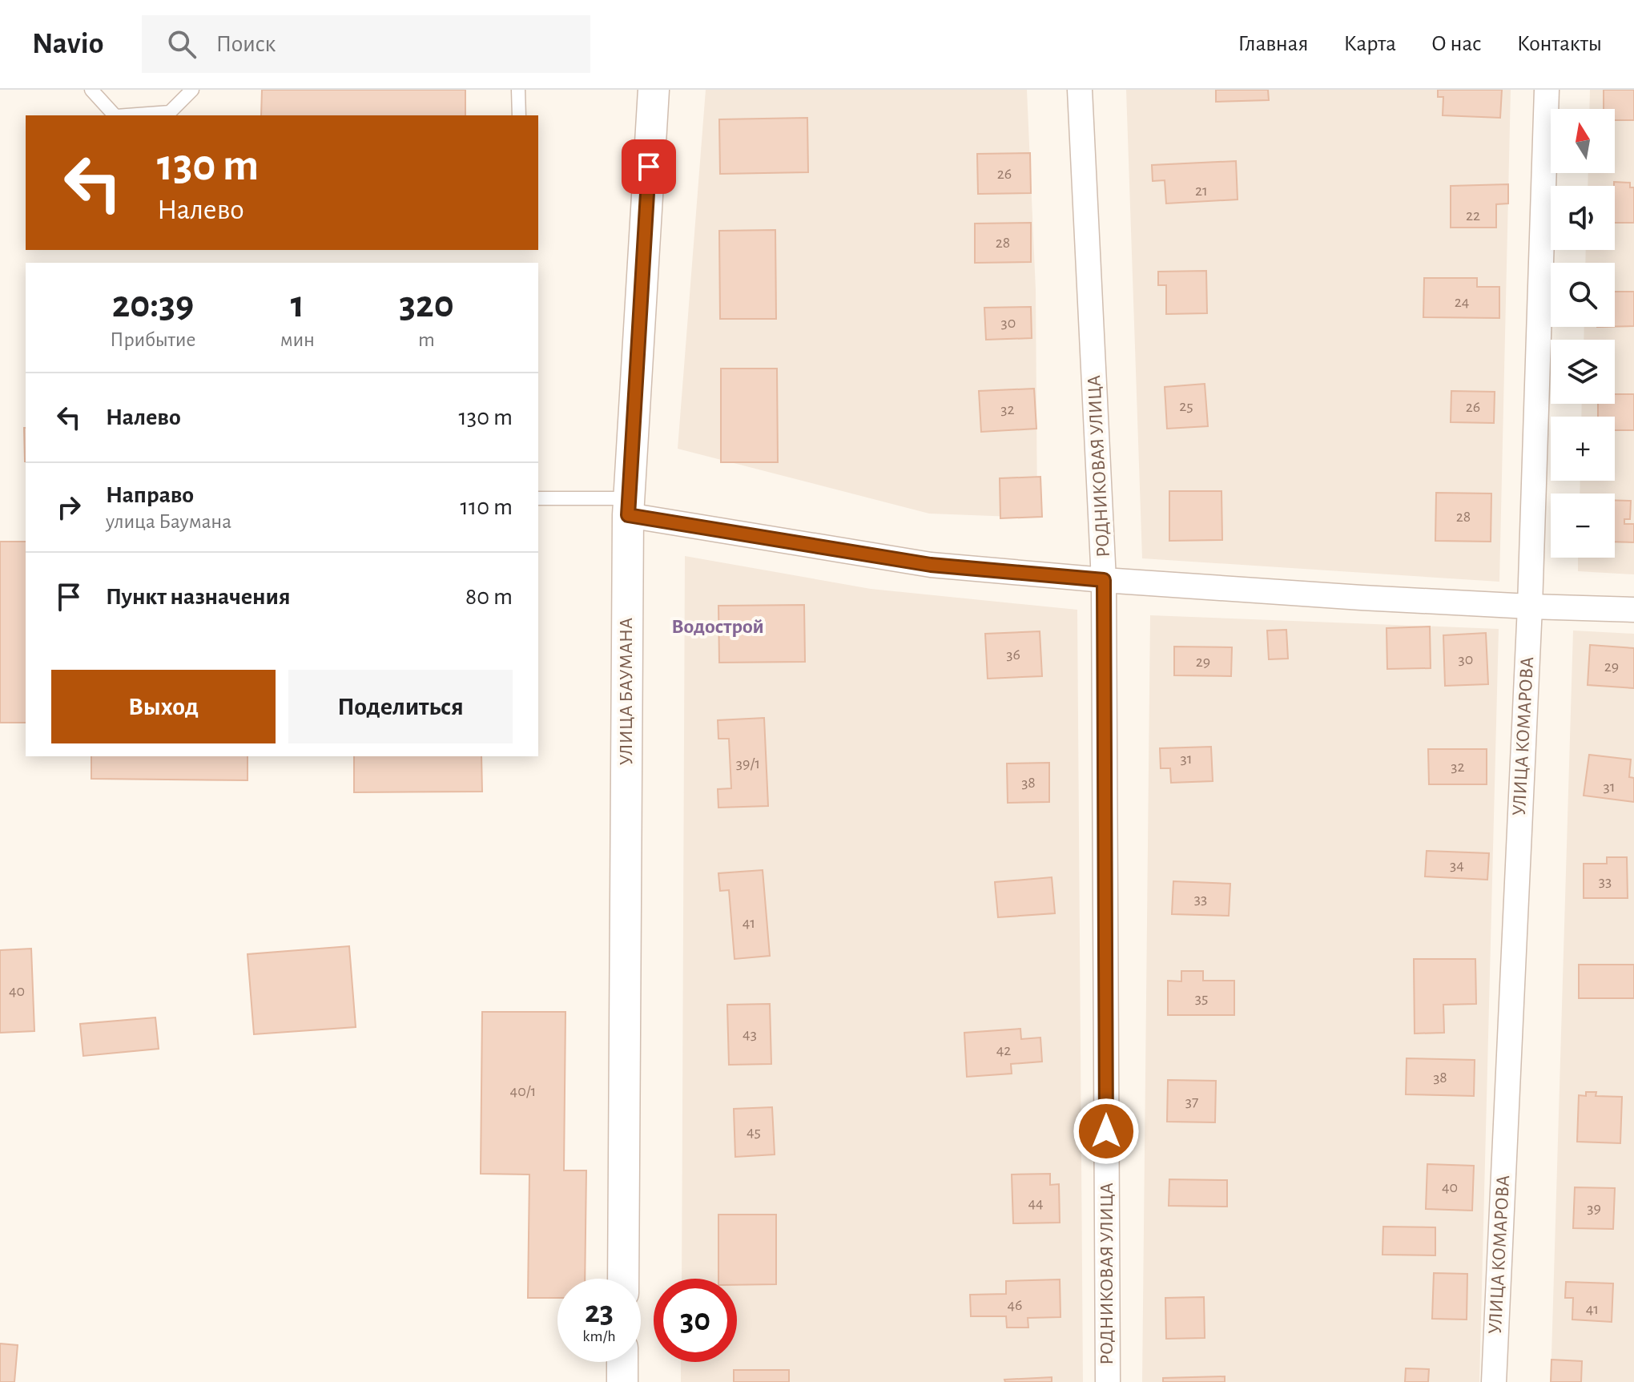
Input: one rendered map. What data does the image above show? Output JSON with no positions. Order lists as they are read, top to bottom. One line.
{"streets":{"street":["РОДНИКОВАЯ УЛИЦА","УЛИЦА БАУМАНА","УЛИЦА КОМАРОВА"]},"districts":["Водострой"],"house_numbers":["26","21","22","28","24","30","25","26","32","28","36","30","29","29","31","39/1","32","38","31","34","33","33","41","40","35","43","42","38","40/1","37","45","40","44","39","46","41"],"north":"top","page":{"header":"Navio","search":"Поиск","nav":["Главная","Карта","О нас","Контакты"],"map_buttons":["+","−"],"turn":["130 m","Налево"],"eta":["20:39","Прибытие","1","мин","320","m"],"list":[{"name":"Налево","value":"130 m"},{"name":"Направо","note":"улица Баумана","value":"110 m"},{"name":"Пункт назначения","value":"80 m"}],"buttons":["Выход","Поделиться"],"speed":"23 km/h","limit":"30"}}
